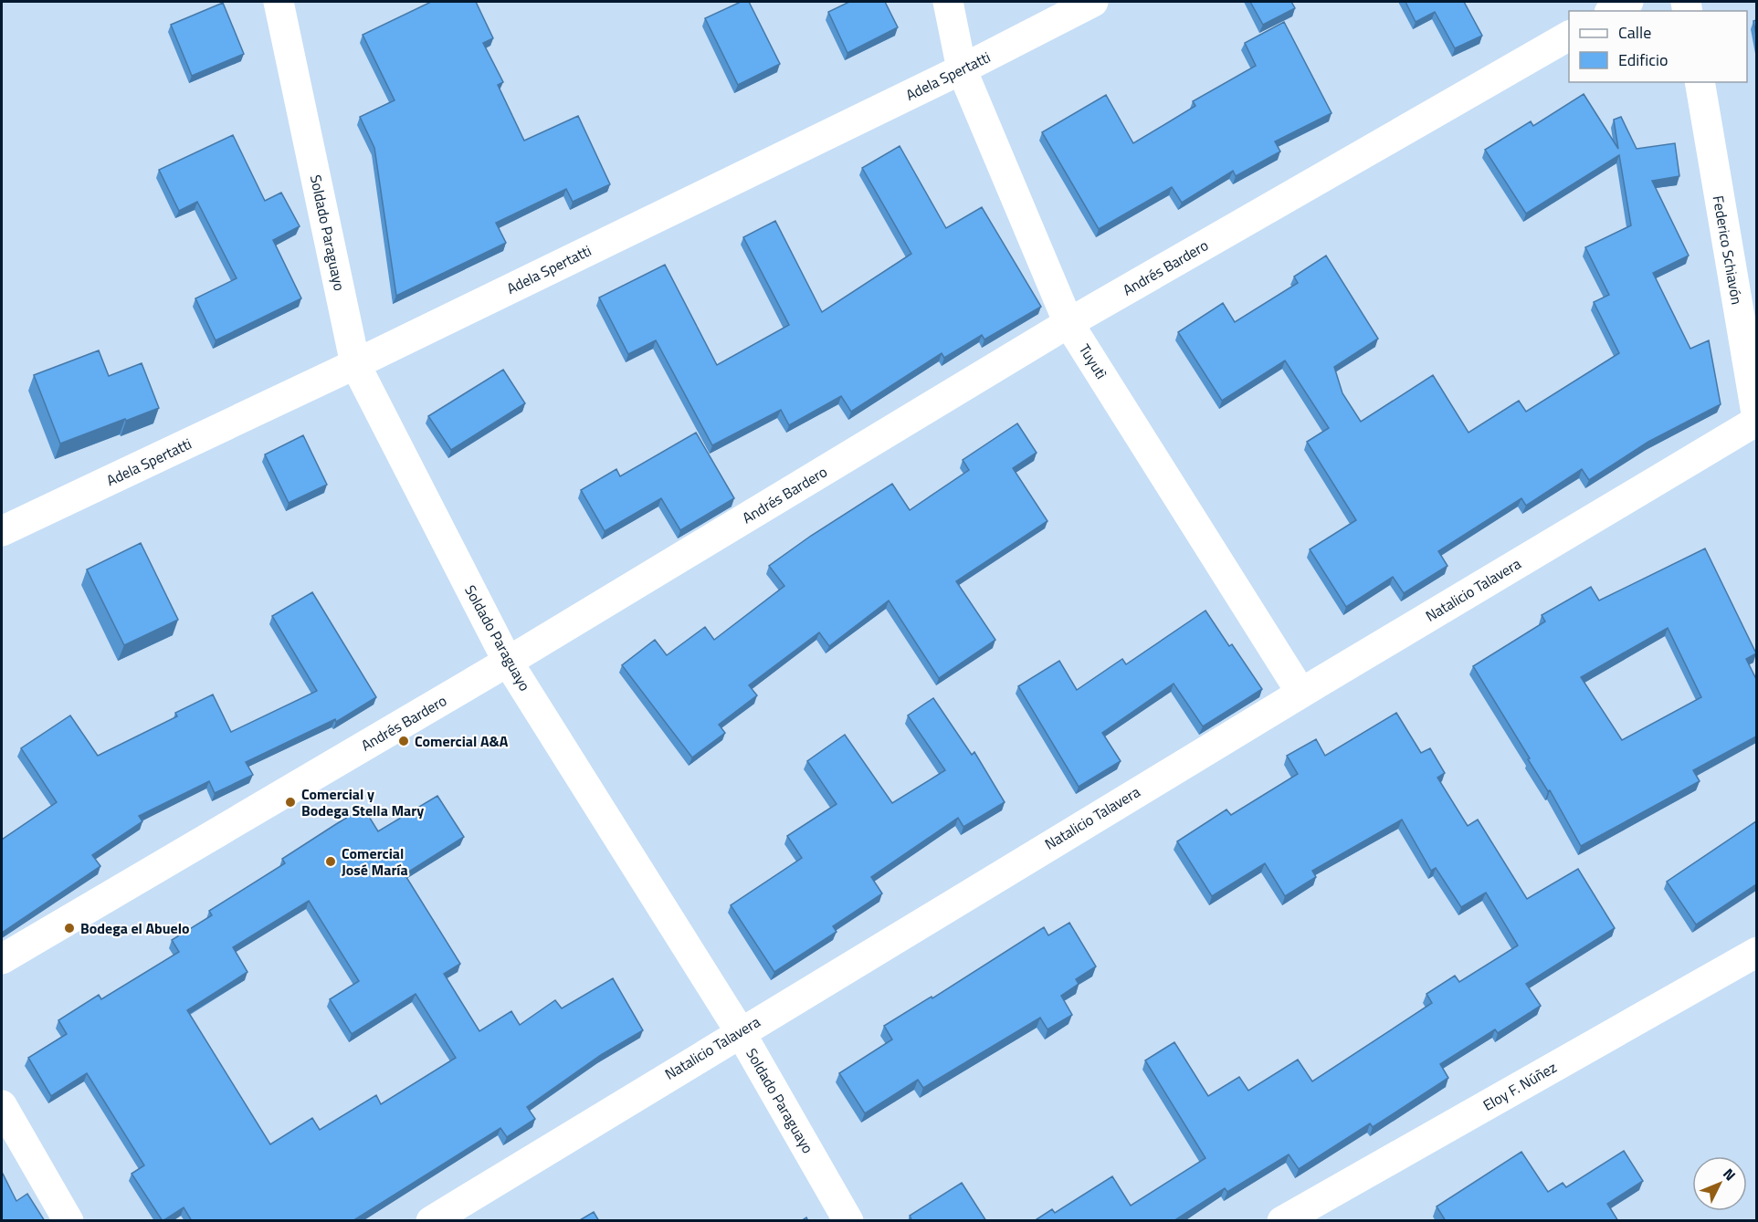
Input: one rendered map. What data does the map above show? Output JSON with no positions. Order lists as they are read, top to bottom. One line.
{"streets":{"street":["Adela Spertatti","Soldado Paraguayo","Federico Schiavón","Andrés Bardero","Tuyutì","Natalicio Talavera","Eloy F. Núñez"]},"crossings":[["Adela Spertatti","Soldado Paraguayo"],["Adela Spertatti","Tuyutì"],["Soldado Paraguayo","Andrés Bardero"],["Soldado Paraguayo","Natalicio Talavera"],["Federico Schiavón","Natalicio Talavera"],["Andrés Bardero","Tuyutì"],["Tuyutì","Natalicio Talavera"]],"places":["Comercial A&A","Comercial y Bodega Stella Mary","Comercial José María","Bodega el Abuelo"],"legend":["Calle","Edificio"],"north":"top right"}
